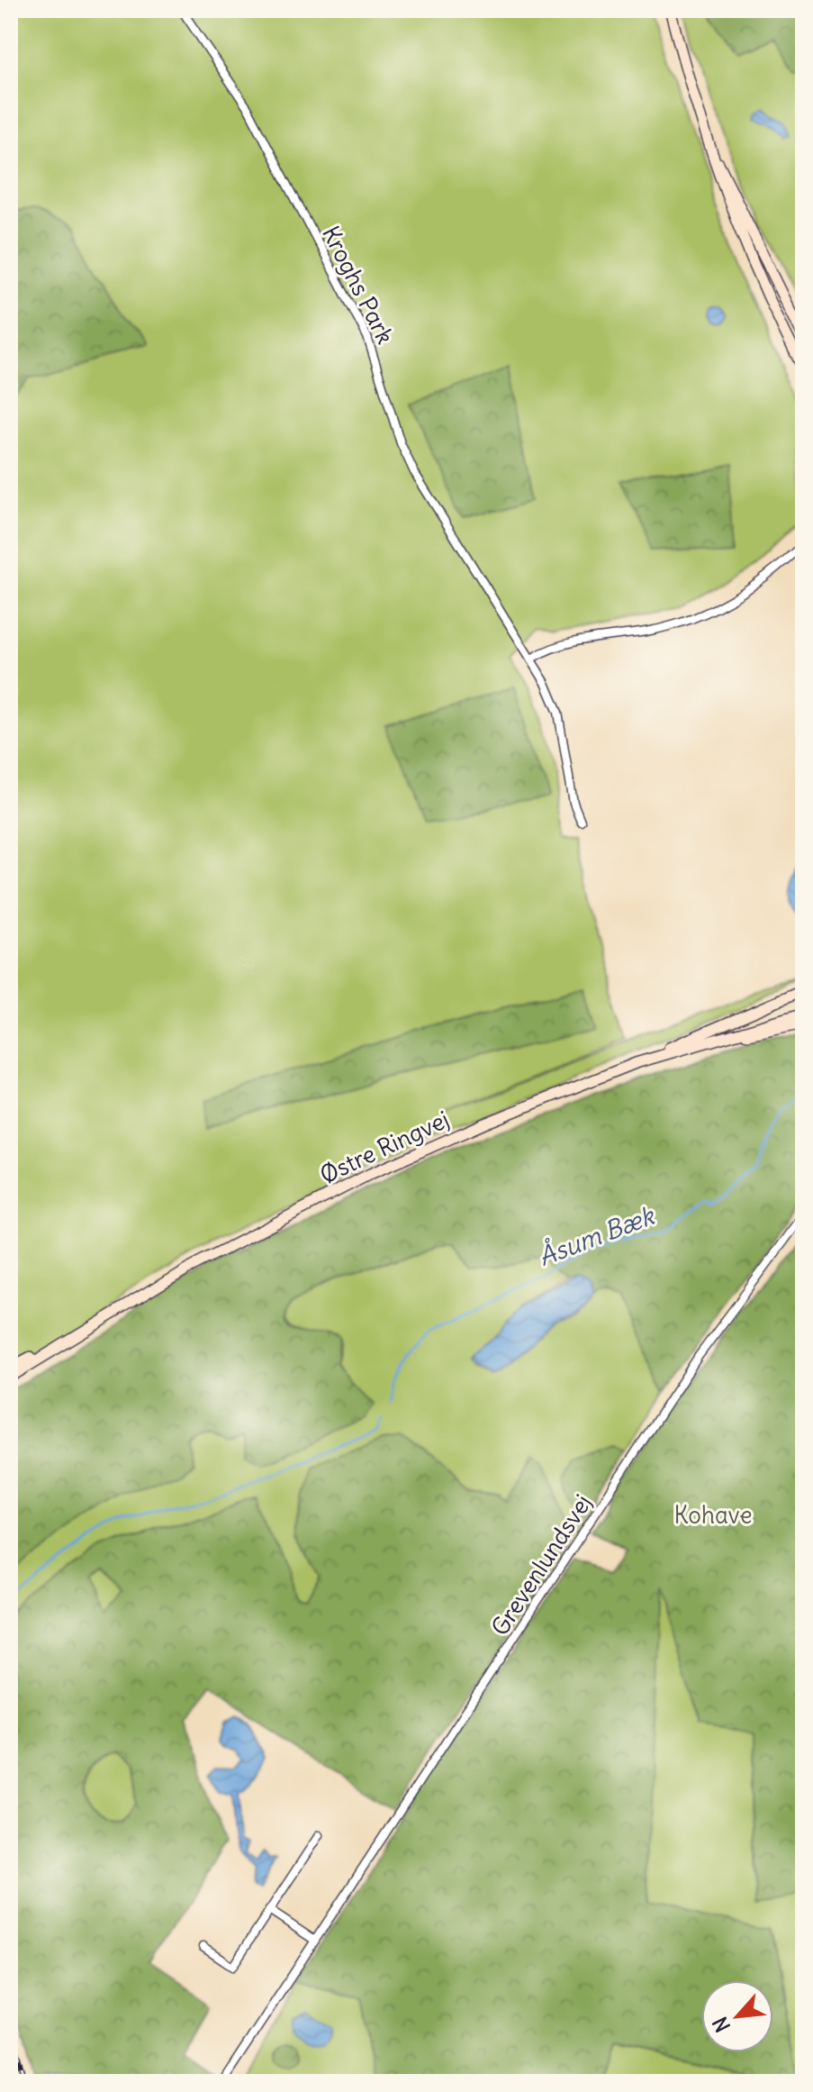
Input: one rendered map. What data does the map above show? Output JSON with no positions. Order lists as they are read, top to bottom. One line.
{"streets":{"main road":["Østre Ringvej"],"street":["Kroghs Park","Grevenlundsvej"]},"water":["Åsum Bæk"],"parks":["Kohave"],"north":"bottom left"}
